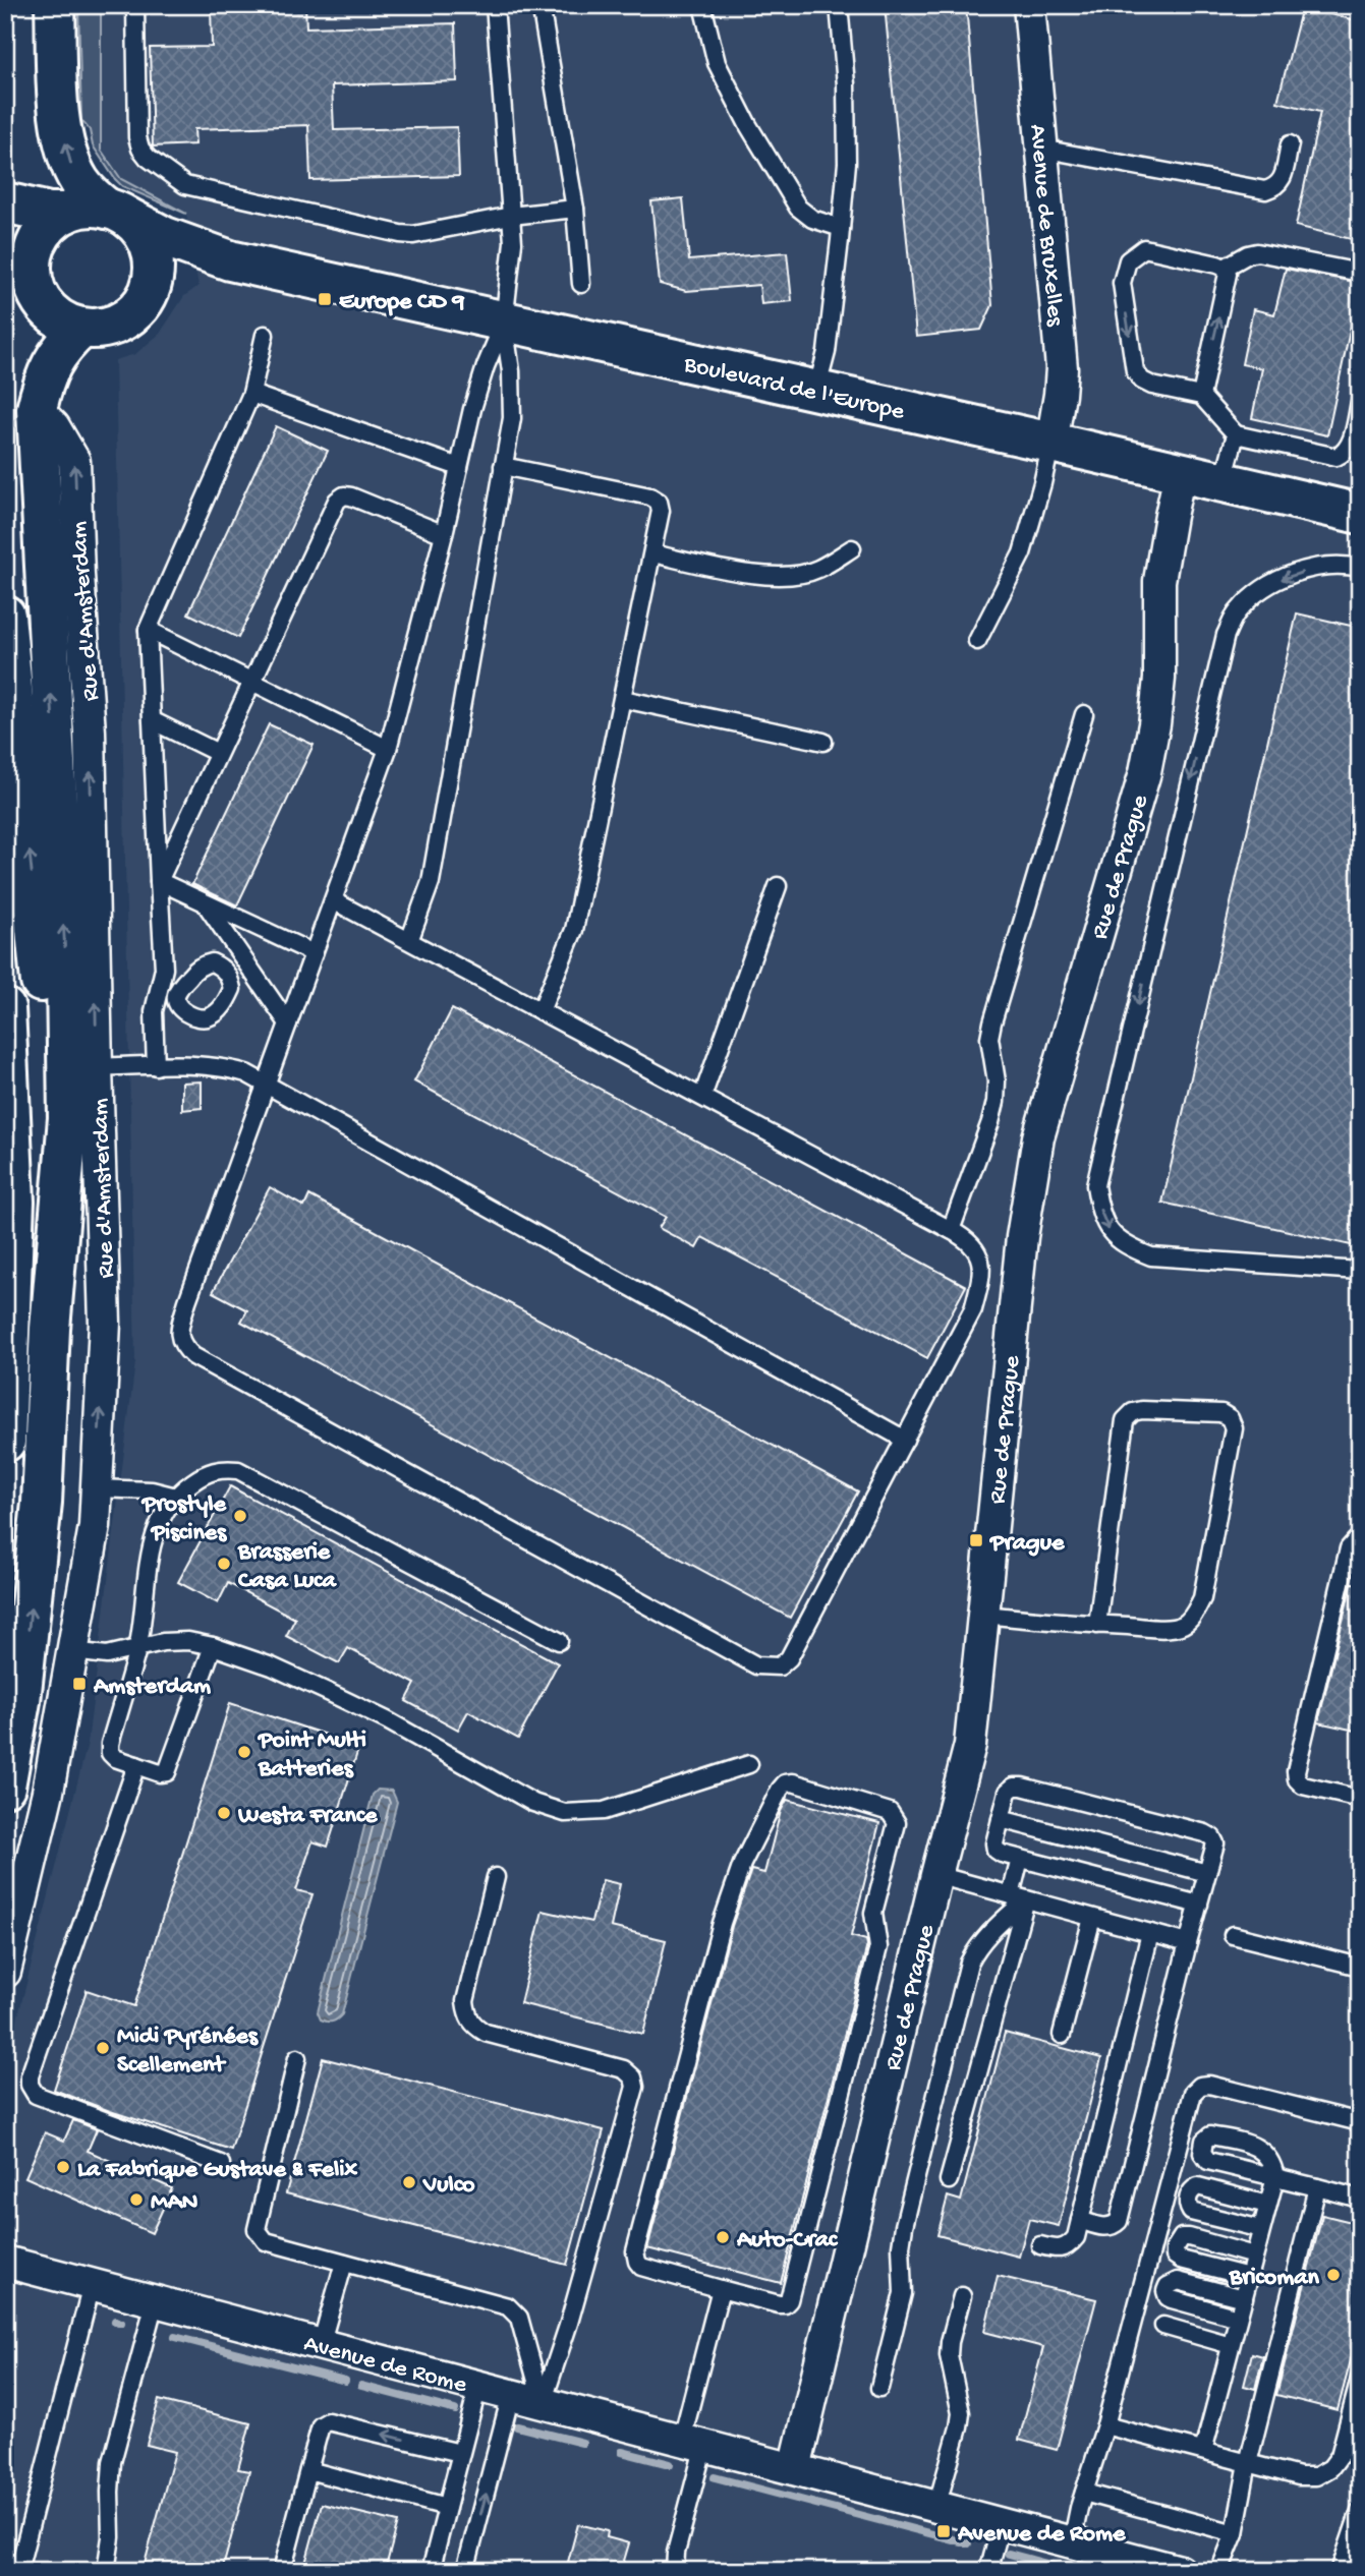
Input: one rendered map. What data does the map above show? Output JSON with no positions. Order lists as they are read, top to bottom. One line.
{"streets":{"main road":["Boulevard de l'Europe"],"street":["Avenue de Bruxelles","Rue d'Amsterdam","Rue de Prague","Avenue de Rome"]},"crossings":[["Avenue de Bruxelles","Boulevard de l'Europe"],["Boulevard de l'Europe","Rue de Prague"],["Rue de Prague","Avenue de Rome"]],"one_way":["Rue d'Amsterdam"],"places":{"transit":["Europe CD 9","Prague","Amsterdam","Avenue de Rome"],"other":["Prostyle Piscines","Brasserie Casa Luca","Point Multi Batteries","Westa France","Midi Pyrénées Scellement","La Fabrique Gustave & Felix","Vulco","MAN","Auto-Crac","Bricoman"]}}
